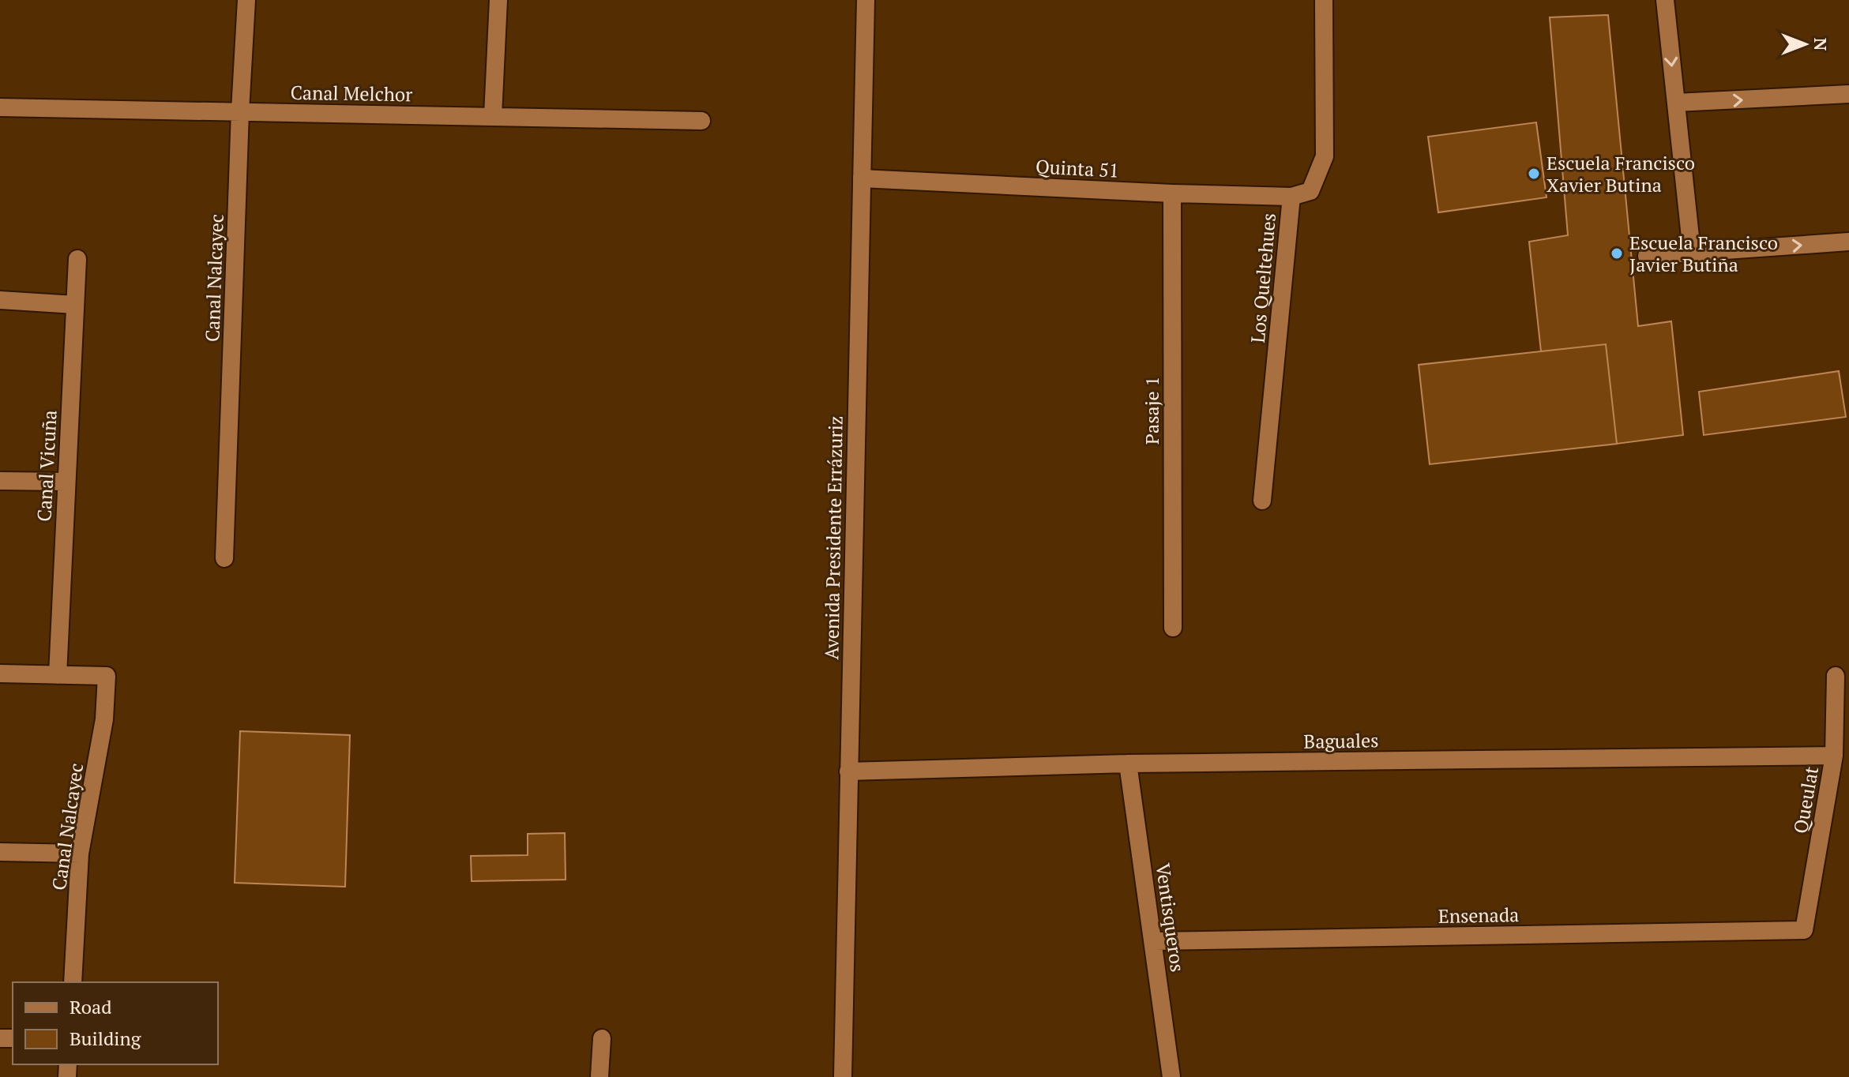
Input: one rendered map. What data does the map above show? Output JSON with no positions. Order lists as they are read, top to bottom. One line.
{"streets":{"street":["Canal Melchor","Quinta 51","Canal Nalcayec","Los Queltehues","Pasaje 1","Canal Vicuña","Avenida Presidente Errázuriz","Baguales","Queulat","Ensenada","Ventisqueros"]},"crossings":[["Canal Melchor","Canal Nalcayec"],["Quinta 51","Los Queltehues"],["Quinta 51","Pasaje 1"],["Quinta 51","Avenida Presidente Errázuriz"],["Canal Nalcayec","Canal Vicuña"],["Avenida Presidente Errázuriz","Baguales"],["Baguales","Queulat"],["Baguales","Ventisqueros"],["Queulat","Ensenada"],["Ensenada","Ventisqueros"]],"places":["Escuela Francisco Xavier Butina","Escuela Francisco Javier Butiña"],"legend":["Road","Building"],"north":"right"}
